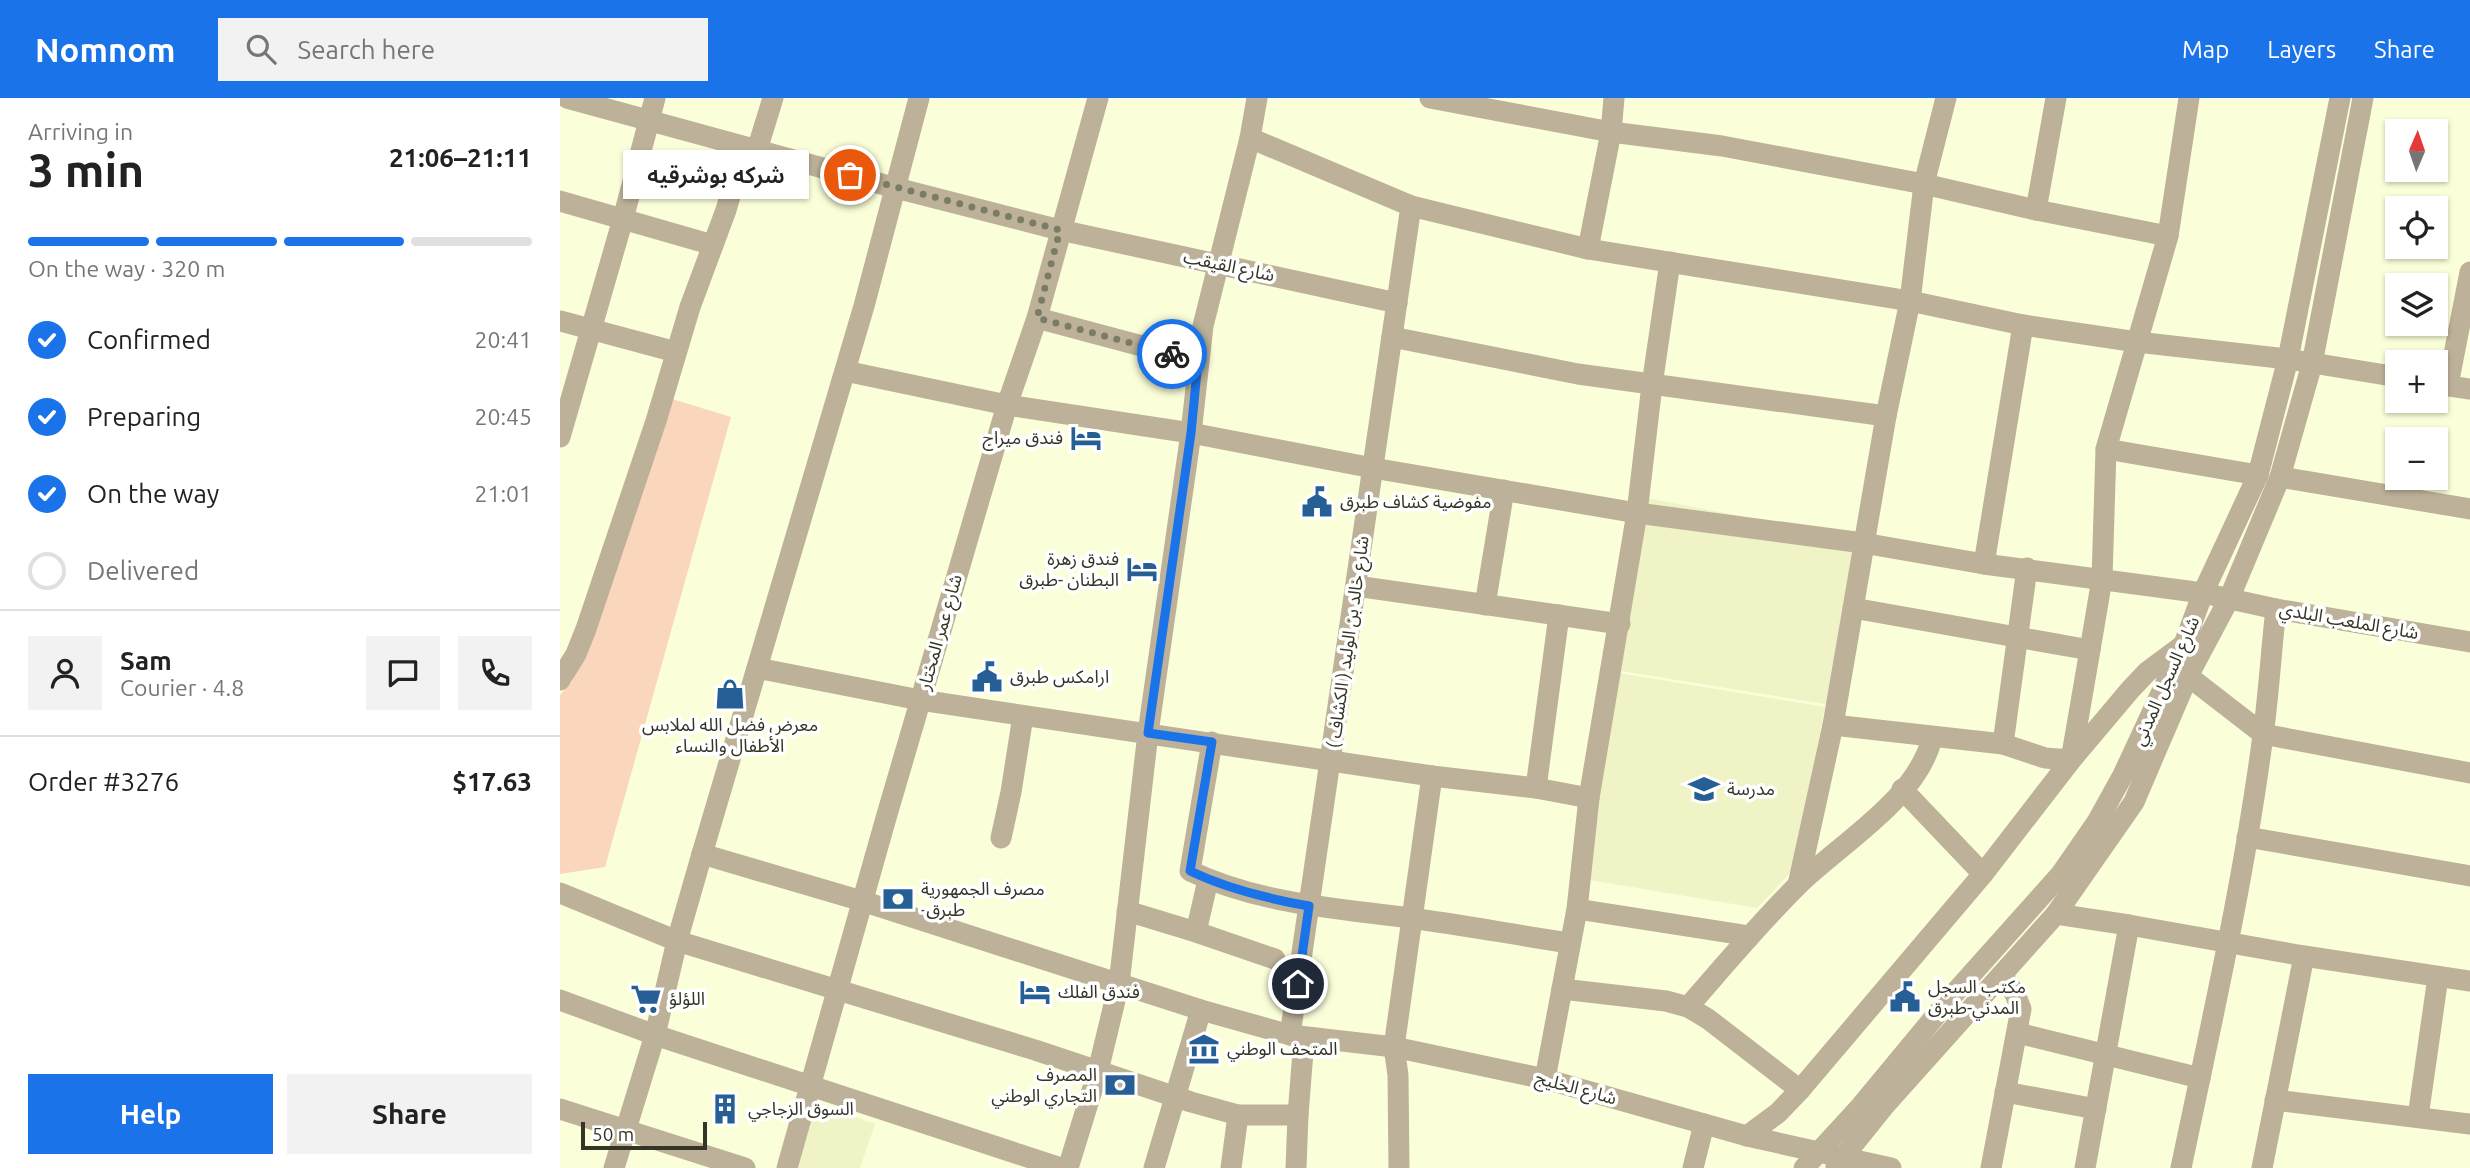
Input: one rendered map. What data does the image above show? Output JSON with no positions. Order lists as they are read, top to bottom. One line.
{"streets":{"street":["شارع القيقب","شارع الملعب البلدي","شارع عمر المختار","شارع خالد بن الوليد ( الكشاف )","شارع السجل المدني","شارع الخليج"]},"crossings":[["شارع القيقب","شارع عمر المختار"],["شارع القيقب","شارع خالد بن الوليد ( الكشاف )"],["شارع الملعب البلدي","شارع عمر المختار"],["شارع الملعب البلدي","شارع خالد بن الوليد ( الكشاف )"],["شارع الملعب البلدي","شارع السجل المدني"],["شارع عمر المختار","شارع الخليج"],["شارع خالد بن الوليد ( الكشاف )","شارع الخليج"],["شارع السجل المدني","شارع الخليج"]],"places":{"other":["شركه بوشرقيه"],"hotel":["فندق ميراج","فندق زهرة البطنان -طبرق","فندق الفلك"],"public building":["مفوضية كشاف طبرق","ارامكس طبرق","مكتب السجل المدني-طبرق"],"shop":["معرض فضل الله لملابس الأطفال والنساء"],"school or university":["مدرسة"],"bank":["مصرف الجمهورية -طبرق","المصرف التجاري الوطني"],"supermarket":["اللؤلؤ"],"museum":["المتحف الوطني"],"building":["السوق الزجاجي"]},"scale_bar":"50 m","north":"top","page":{"header":"Nomnom","search":"Search here","nav":["Map","Layers","Share"],"heading":["3 min","Arriving in","21:06–21:11"],"panel":["Sam","Courier · 4.8","Order #3276","$17.63"],"map_buttons":["+","−"],"bubble":"شركه بوشرقيه","bar":"On the way · 320 m","list":[["Confirmed","20:41"],["Preparing","20:45"],["On the way","21:01"],"Delivered"],"buttons":["Help","Share"],"scale":"50 m"}}
